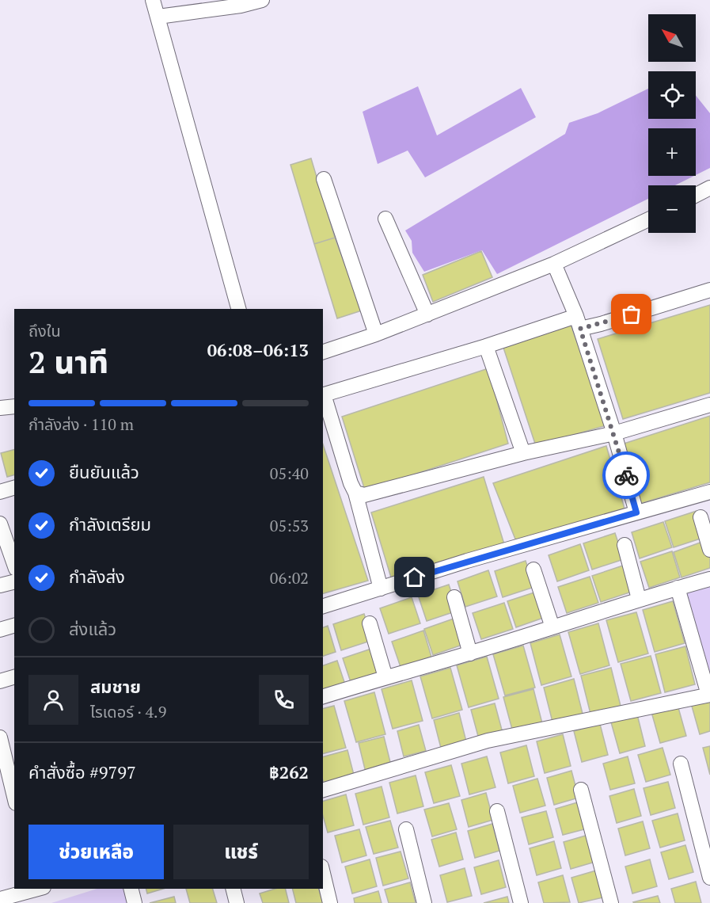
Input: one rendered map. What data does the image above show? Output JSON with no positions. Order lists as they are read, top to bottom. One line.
{"north":"top left","page":{"map_buttons":["+","−"],"heading":["2 นาที","ถึงใน","06:08–06:13"],"panel":["สมชาย","ไรเดอร์ · 4.9","คำสั่งซื้อ #9797","฿262"],"bar":"กำลังส่ง · 110 m","list":[["ยืนยันแล้ว","05:40"],["กำลังเตรียม","05:53"],["กำลังส่ง","06:02"],"ส่งแล้ว"],"buttons":["ช่วยเหลือ","แชร์"]}}
